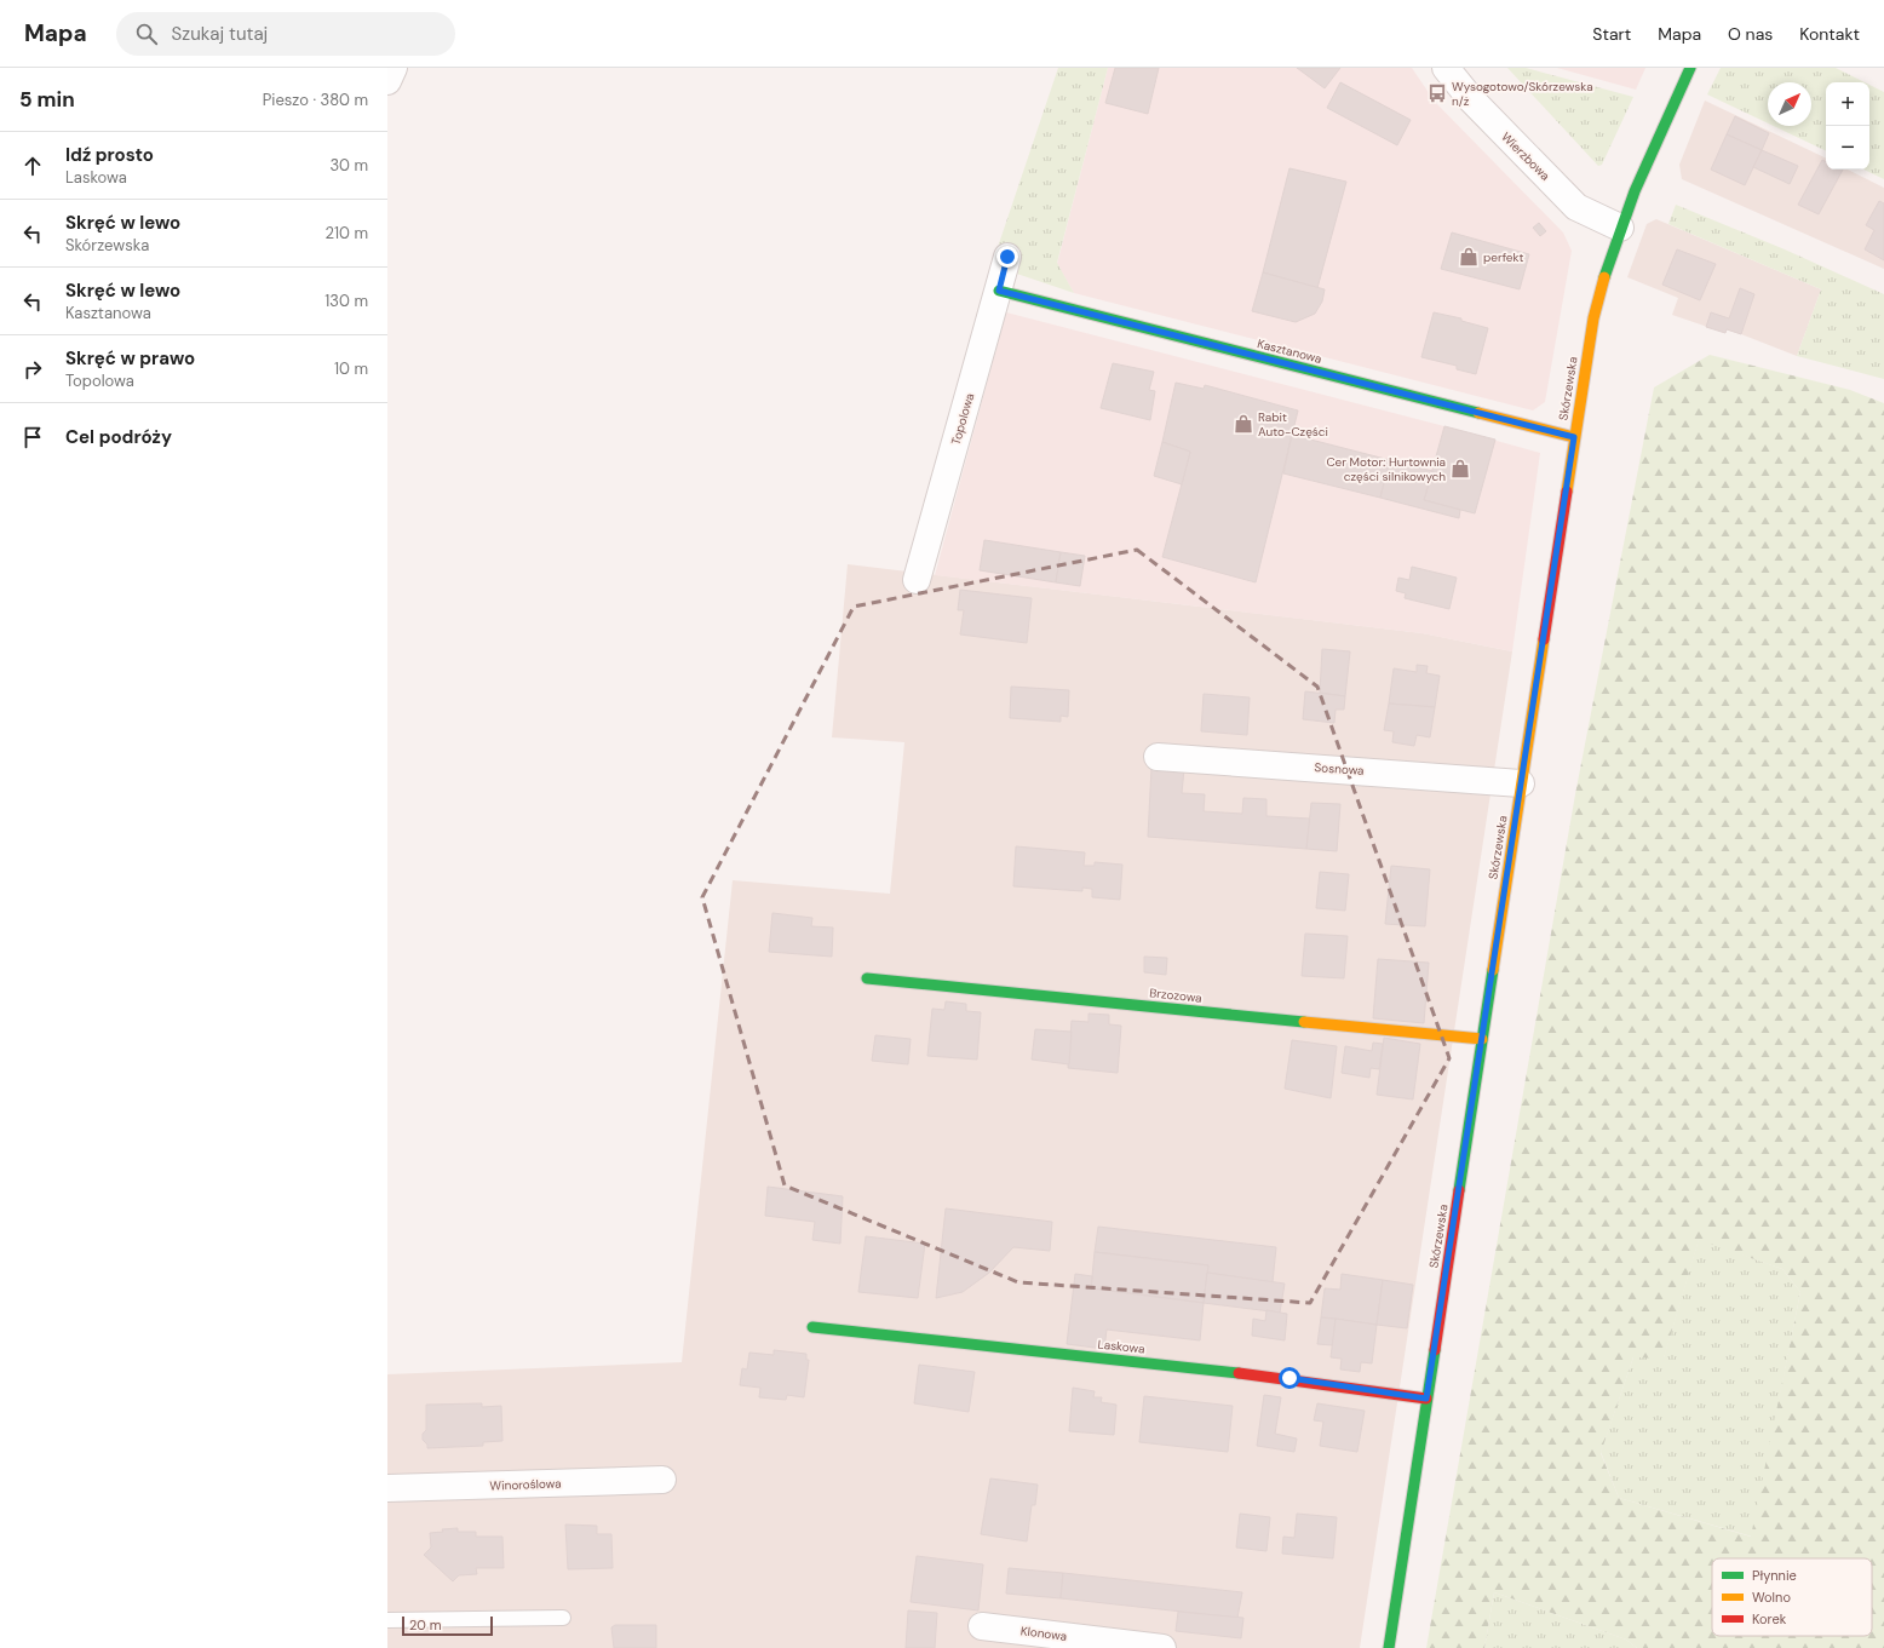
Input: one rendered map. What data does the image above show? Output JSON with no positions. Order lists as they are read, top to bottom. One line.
{"streets":{"street":["Wierzbowa","Kasztanowa","Skórzewska","Topolowa","Sosnowa","Brzozowa","Laskowa","Winoroślowa","Klonowa"]},"crossings":[["Wierzbowa","Skórzewska"],["Kasztanowa","Skórzewska"],["Kasztanowa","Topolowa"],["Skórzewska","Sosnowa"],["Skórzewska","Brzozowa"],["Skórzewska","Laskowa"]],"places":{"bus stop":["Wysogotowo/Skórzewska n/ż"],"shop":["perfekt","Rabit Auto-Części","Cer Motor: Hurtownia części silnikowych"]},"legend":["Płynnie","Wolno","Korek"],"scale_bar":"20 m","north":"top right","page":{"header":"Mapa","search":"Szukaj tutaj","nav":["Start","Mapa","O nas","Kontakt"],"heading":["5 min","Pieszo · 380 m"],"map_buttons":["+","−"],"list":[["Idź prosto","Laskowa","30 m"],["Skręć w lewo","Skórzewska","210 m"],["Skręć w lewo","Kasztanowa","130 m"],["Skręć w prawo","Topolowa","10 m"],"Cel podróży"],"scale":"20 m"}}
